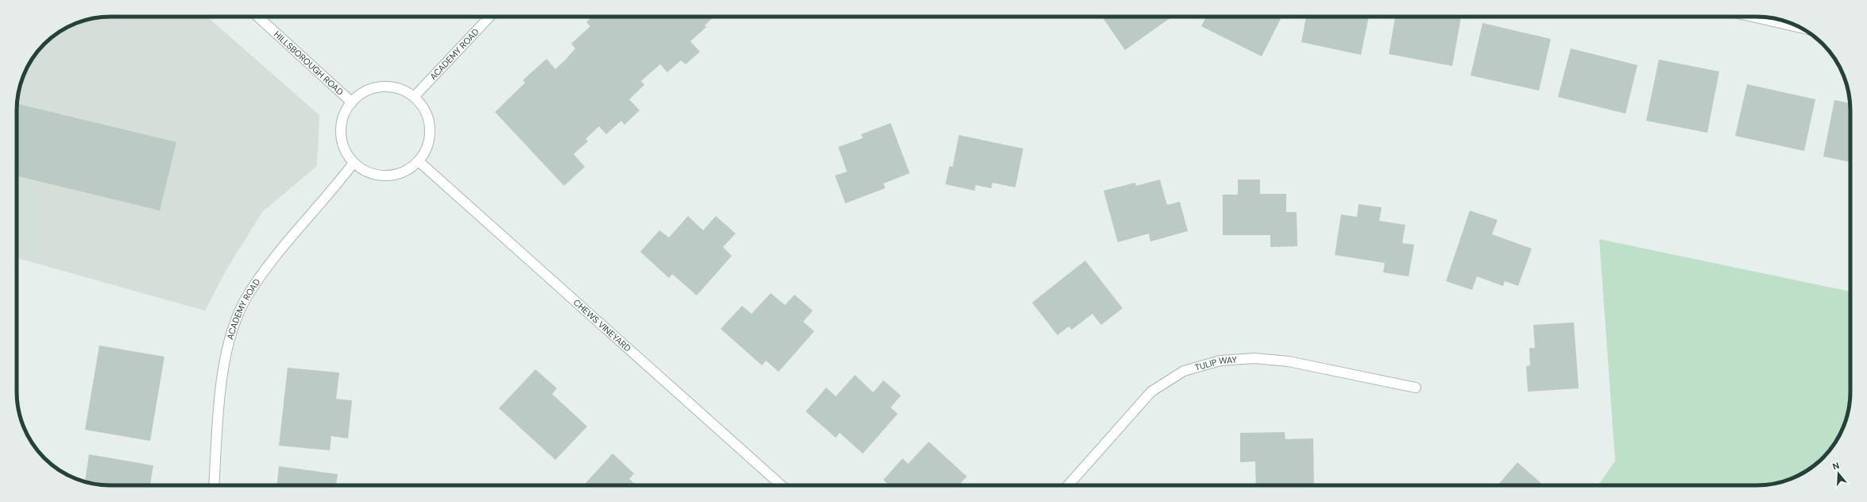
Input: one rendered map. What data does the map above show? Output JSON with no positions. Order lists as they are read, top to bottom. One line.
{"streets":{"street":["ACADEMY ROAD","HILLSBOROUGH ROAD","CHEWS VINEYARD","TULIP WAY"]},"crossings":[["ACADEMY ROAD","HILLSBOROUGH ROAD"],["ACADEMY ROAD","CHEWS VINEYARD"],["HILLSBOROUGH ROAD","CHEWS VINEYARD"]],"north":"top"}
